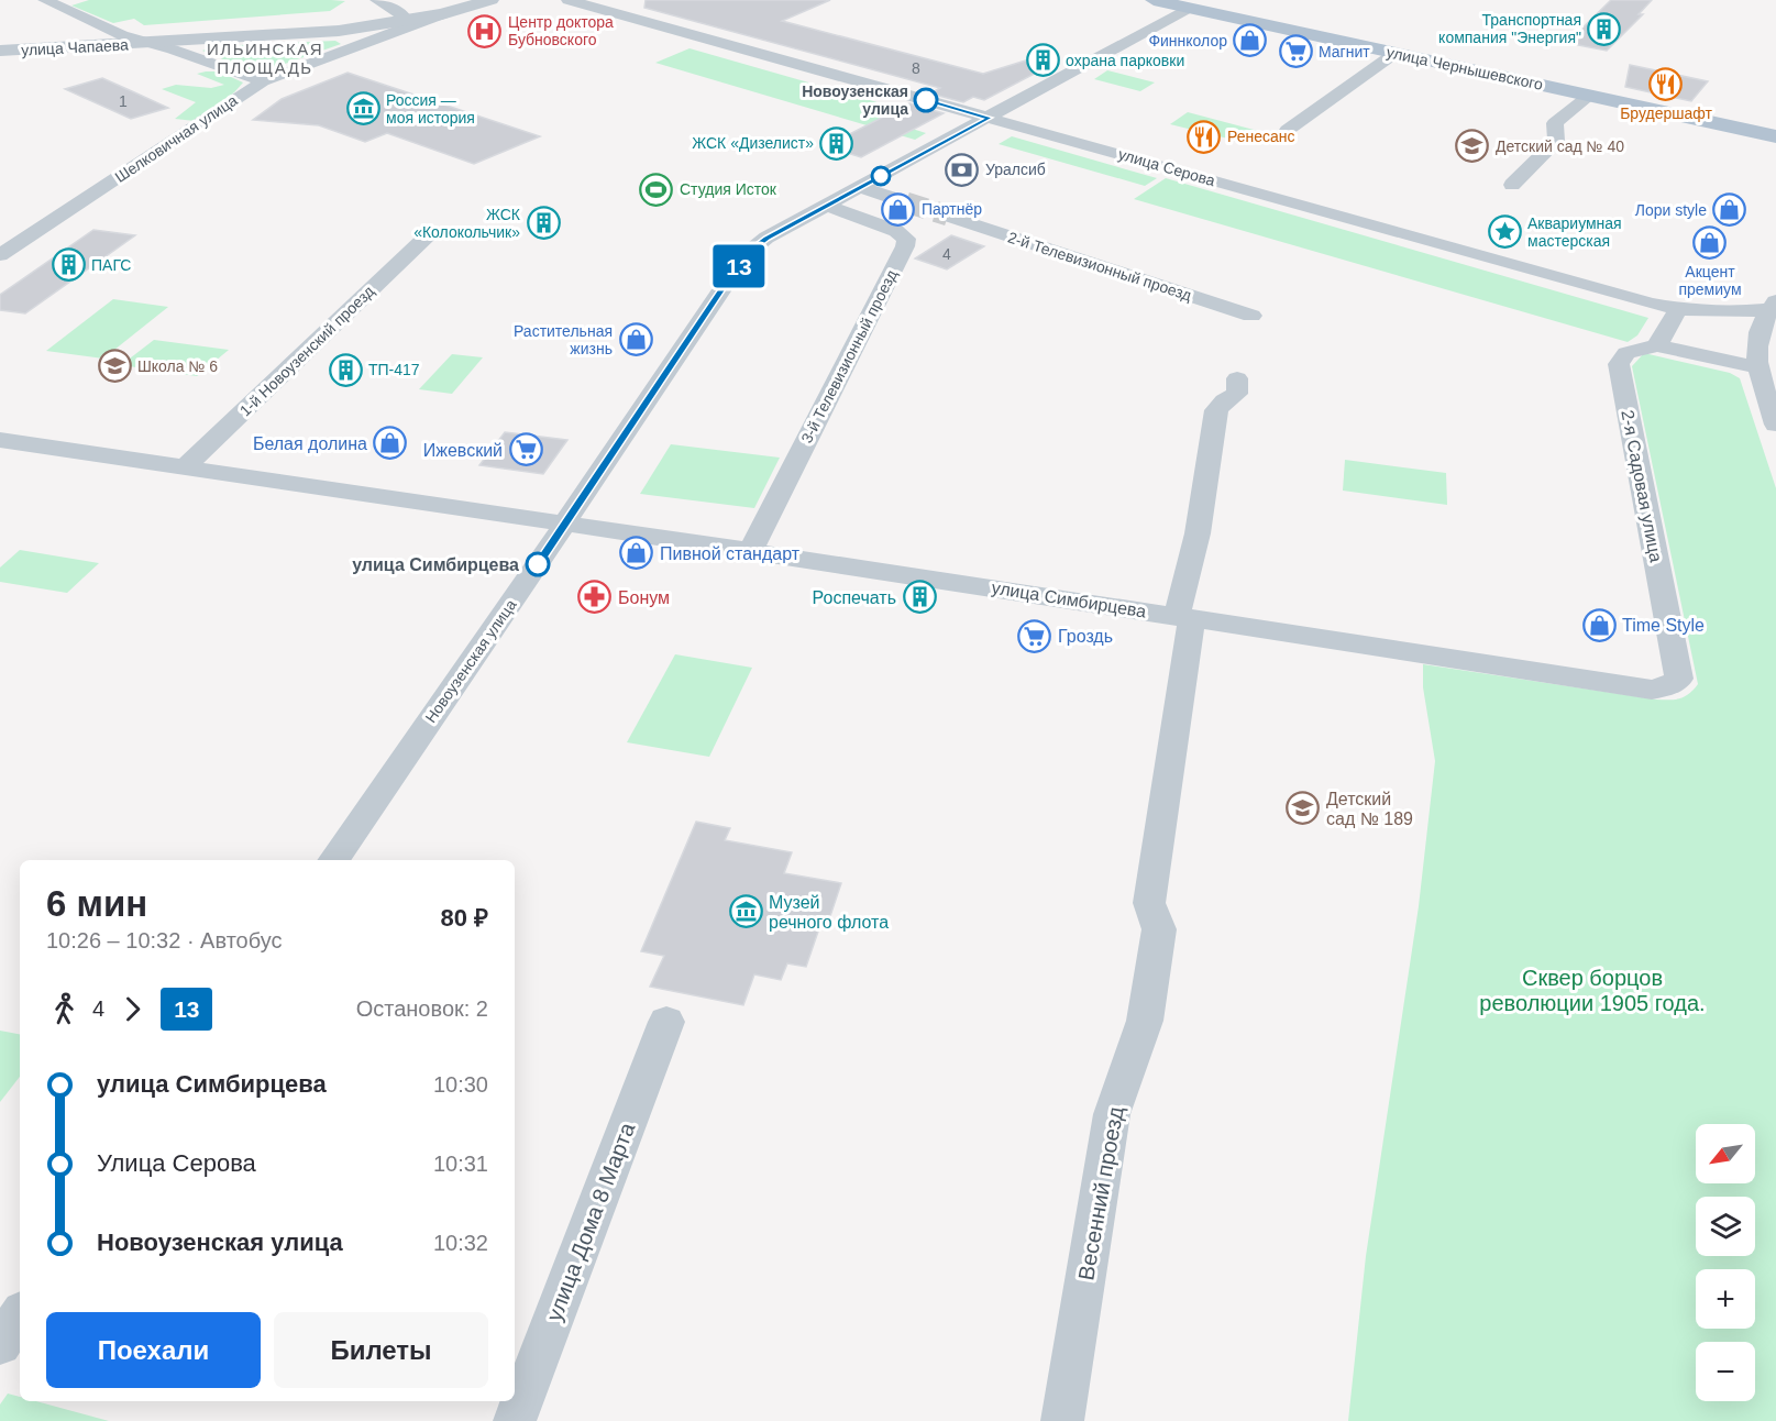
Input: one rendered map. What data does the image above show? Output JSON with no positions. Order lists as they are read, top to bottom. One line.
{"streets":{"main road":["улица Чернышевского"],"street":["улица Чапаева","Шелковичная улица","улица Серова","2-й Телевизионный проезд","1-й Новоузенский проезд","3-й Телевизионный проезд","2-я Садовая улица","улица Симбирцева","Новоузенская улица","Весенний проезд","улица Дома 8 Марта"]},"crossings":[["улица Чернышевского","Новоузенская улица"],["улица Серова","Новоузенская улица"],["1-й Новоузенский проезд","улица Симбирцева"],["3-й Телевизионный проезд","улица Симбирцева"],["3-й Телевизионный проезд","Новоузенская улица"],["2-я Садовая улица","улица Симбирцева"],["улица Симбирцева","Новоузенская улица"],["улица Симбирцева","Весенний проезд"]],"districts":["ИЛЬИНСКАЯ ПЛОЩАДЬ"],"parks":["Сквер борцов революции 1905 года."],"places":{"building":["Транспортная компания \"Энергия\"","охрана парковки","ЖСК «Дизелист»","ЖСК «Колокольчик»","ПАГС","ТП-417","Роспечать"],"hospital":["Центр доктора Бубновского"],"shop":["Финнколор","Партнёр","Лори style","Акцент премиум","Растительная жизнь","Белая долина","Пивной стандарт","Time Style"],"supermarket":["Магнит","Ижевский","Гроздь"],"restaurant":["Брудершафт","Ренесанс"],"other":["Новоузенская улица","улица Симбирцева"],"museum":["Россия — моя история","Музей речного флота"],"school or university":["Детский сад № 40","Школа № 6","Детский сад № 189"],"bank":["Уралсиб"],"sports":["Студия Исток"],"place":["Аквариумная мастерская"],"pharmacy":["Бонум"]},"lines":["bus line 13"],"house_numbers":["8","1","4"],"north":"bottom left","page":{"on_map":"13","heading":["6 мин","10:26 – 10:32 · Автобус","80 ₽"],"legs":["4","13","Остановок: 2"],"list":[{"name":"улица Симбирцева","value":"10:30"},{"name":"Улица Серова","value":"10:31"},{"name":"Новоузенская улица","value":"10:32"}],"map_buttons":["+","−"],"buttons":["Поехали","Билеты"]}}
